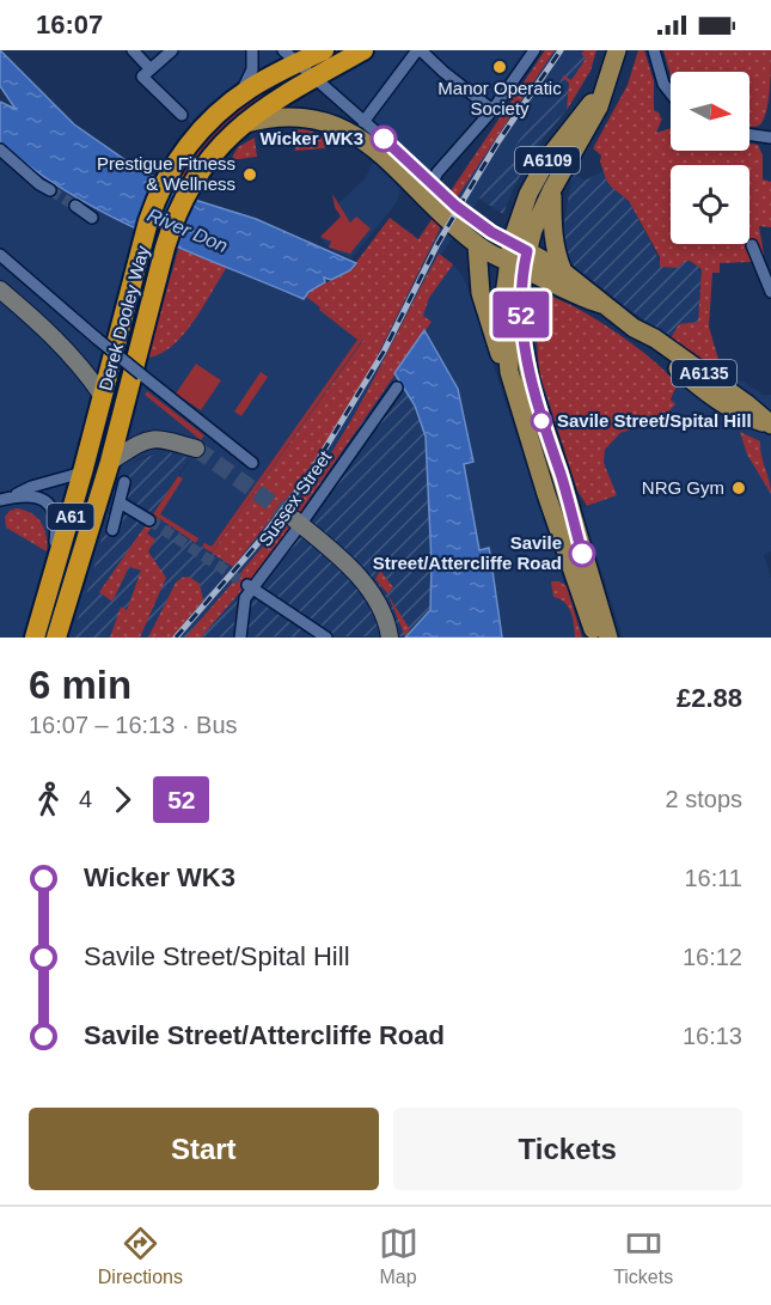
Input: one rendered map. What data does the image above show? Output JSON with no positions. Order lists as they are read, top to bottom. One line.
{"streets":{"highway":["Derek Dooley Way","A61"],"main road":["A6109","A6135"],"street":["Sussex Street"]},"crossings":[["A6109","A6135"]],"water":["River Don"],"places":["Manor Operatic Society","Wicker WK3","Prestigue Fitness & Wellness","Savile Street/Spital Hill","NRG Gym","Savile Street/Attercliffe Road"],"lines":["bus line 52"],"north":"right","page":{"status":"16:07","on_map":"52","heading":["6 min","16:07 – 16:13 · Bus","£2.88"],"legs":["4","52","2 stops"],"list":[{"name":"Wicker WK3","value":"16:11"},{"name":"Savile Street/Spital Hill","value":"16:12"},{"name":"Savile Street/Attercliffe Road","value":"16:13"}],"buttons":["Start","Tickets"],"tabs":["Directions","Map","Tickets"]}}
